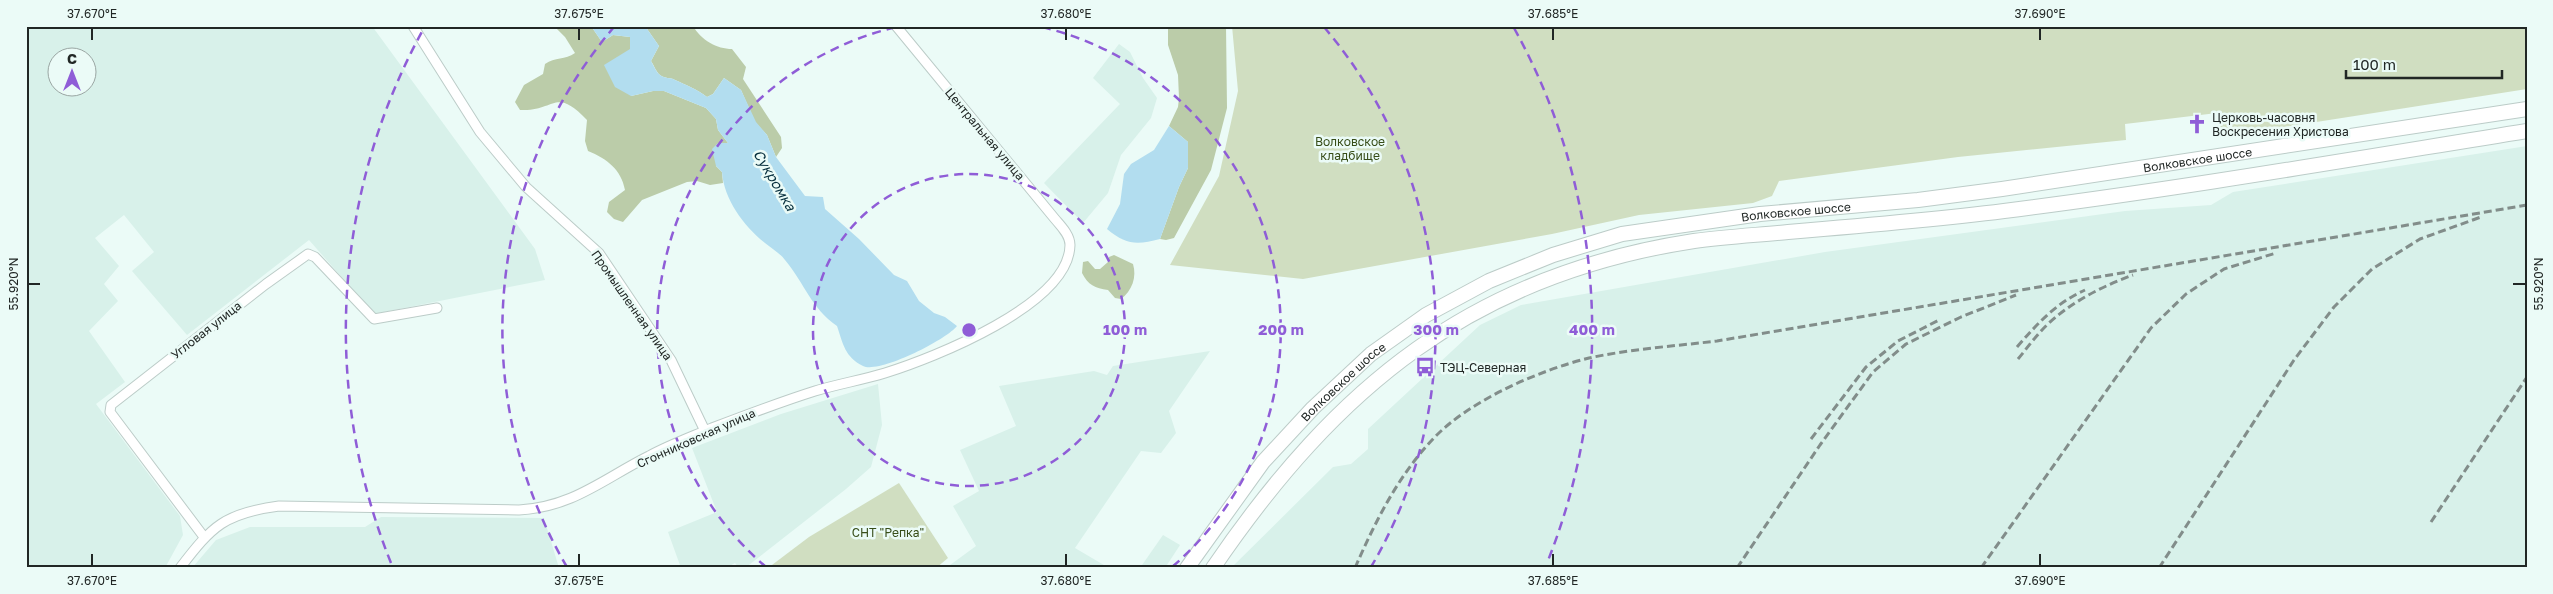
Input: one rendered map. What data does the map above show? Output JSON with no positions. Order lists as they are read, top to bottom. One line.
{"streets":{"main road":["Волковское шоссе"],"street":["Центральная улица","Промышленная улица","Угловая улица","Сгонниковская улица"]},"crossings":[["Центральная улица","Сгонниковская улица"],["Промышленная улица","Сгонниковская улица"],["Угловая улица","Сгонниковская улица"]],"water":["Сукромка"],"parks":["Волковское кладбище","СНТ \"Репка\""],"places":{"church":["Церковь-часовня Воскресения Христова"],"bus stop":["ТЭЦ-Северная"]},"scale_bar":"100 m","north":"top","coordinates":["37.670°E","37.675°E","37.680°E","37.685°E","37.690°E","55.920°N"],"rings":["100 m","200 m","300 m","400 m"]}
